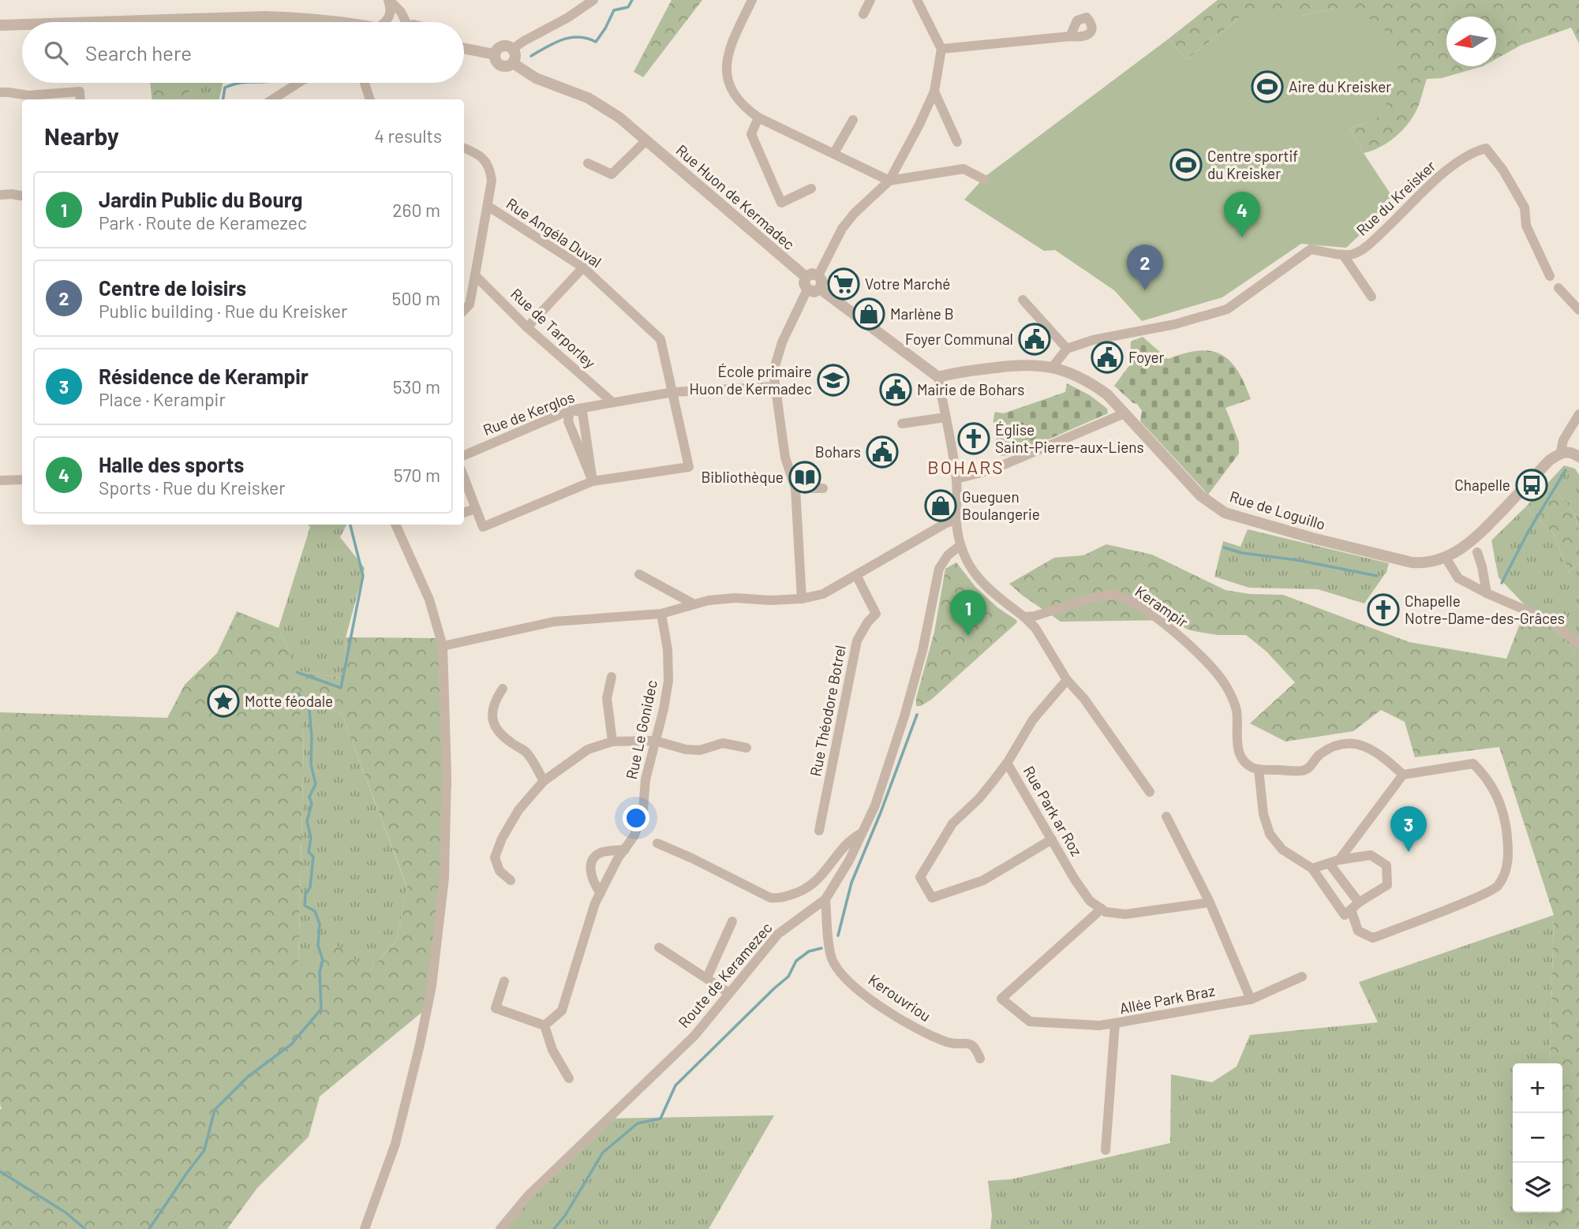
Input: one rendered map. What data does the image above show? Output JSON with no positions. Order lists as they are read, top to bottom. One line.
{"streets":{"street":["Rue Huon de Kermadec","Rue du Kreisker","Rue Angéla Duval","Rue de Tarporley","Rue de Kerglos","Rue de Loguillo","Kerampir","Rue Théodore Botrel","Rue Le Gonidec","Rue Park ar Roz","Route de Keramezec","Kerouvriou","Allée Park Braz"]},"crossings":[["Rue Angéla Duval","Rue de Kerglos"],["Rue de Tarporley","Rue de Kerglos"],["Route de Keramezec","Kerouvriou"]],"districts":["BOHARS"],"places":{"sports":["Aire du Kreisker","Centre sportif du Kreisker"],"supermarket":["Votre Marché"],"shop":["Marlène B","Gueguen Boulangerie"],"public building":["Foyer Communal","Foyer","Mairie de Bohars","Bohars"],"school or university":["École primaire Huon de Kermadec"],"church":["Église Saint-Pierre-aux-Liens","Chapelle Notre-Dame-des-Grâces"],"library":["Bibliothèque"],"bus stop":["Chapelle"],"place":["Motte féodale"]},"north":"left","page":{"search":"Search here","heading":["Nearby","4 results"],"list":[{"mark":"1","name":"Jardin Public du Bourg","note":"Park · Route de Keramezec","value":"260 m"},{"mark":"2","name":"Centre de loisirs","note":"Public building · Rue du Kreisker","value":"500 m"},{"mark":"3","name":"Résidence de Kerampir","note":"Place · Kerampir","value":"530 m"},{"mark":"4","name":"Halle des sports","note":"Sports · Rue du Kreisker","value":"570 m"}],"pins":["4","2","1","3"],"map_buttons":["+","−"]}}
